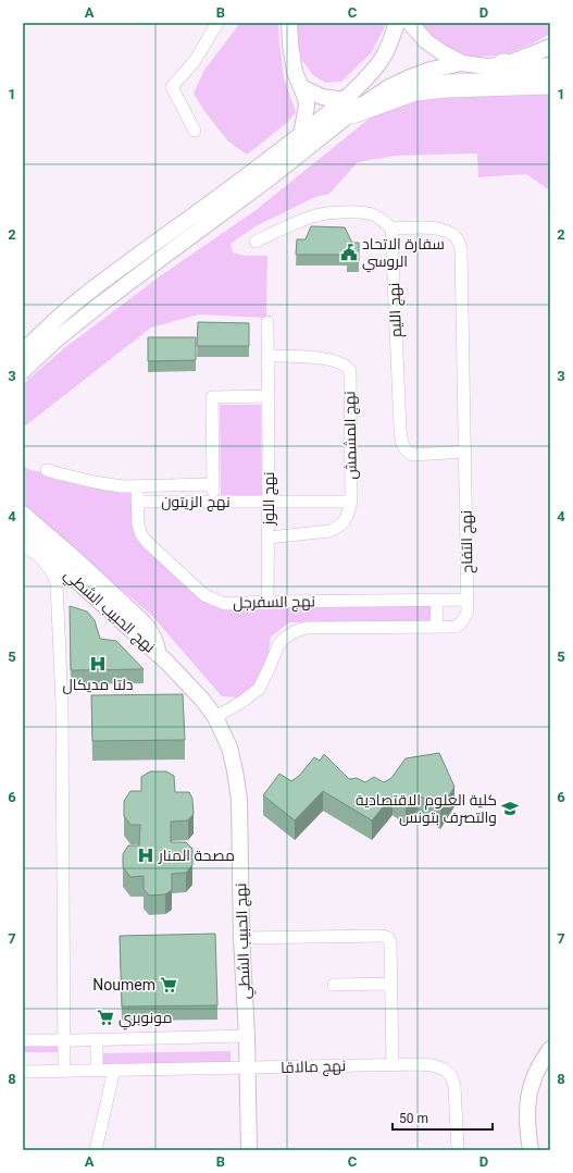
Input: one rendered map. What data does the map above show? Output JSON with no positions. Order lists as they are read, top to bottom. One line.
{"streets":{"street":["نهج الليم","نهج المشمش","نهج اللوز","نهج الزيتون","نهج التفاح","نهج السفرجل","نهج الحبيب الشطي","نهج مالاقا"]},"crossings":[["نهج الليم","نهج التفاح"],["نهج المشمش","نهج اللوز"],["نهج المشمش","نهج الزيتون"],["نهج اللوز","نهج الزيتون"],["نهج اللوز","نهج السفرجل"],["نهج الزيتون","نهج السفرجل"],["نهج التفاح","نهج السفرجل"],["نهج التفاح","نهج الحبيب الشطي"],["نهج الحبيب الشطي","نهج مالاقا"]],"places":{"public building":["سفارة الاتحاد الروسي"],"hospital":["دلتا مديكال","مصحة المنار"],"school or university":["كلية العلوم الاقتصادية والتصرف بتونس"],"supermarket":["Noumem","مونوبري"]},"scale_bar":"50 m","grid":{"columns":["A","B","C","D"],"rows":["1","2","3","4","5","6","7","8"]}}
